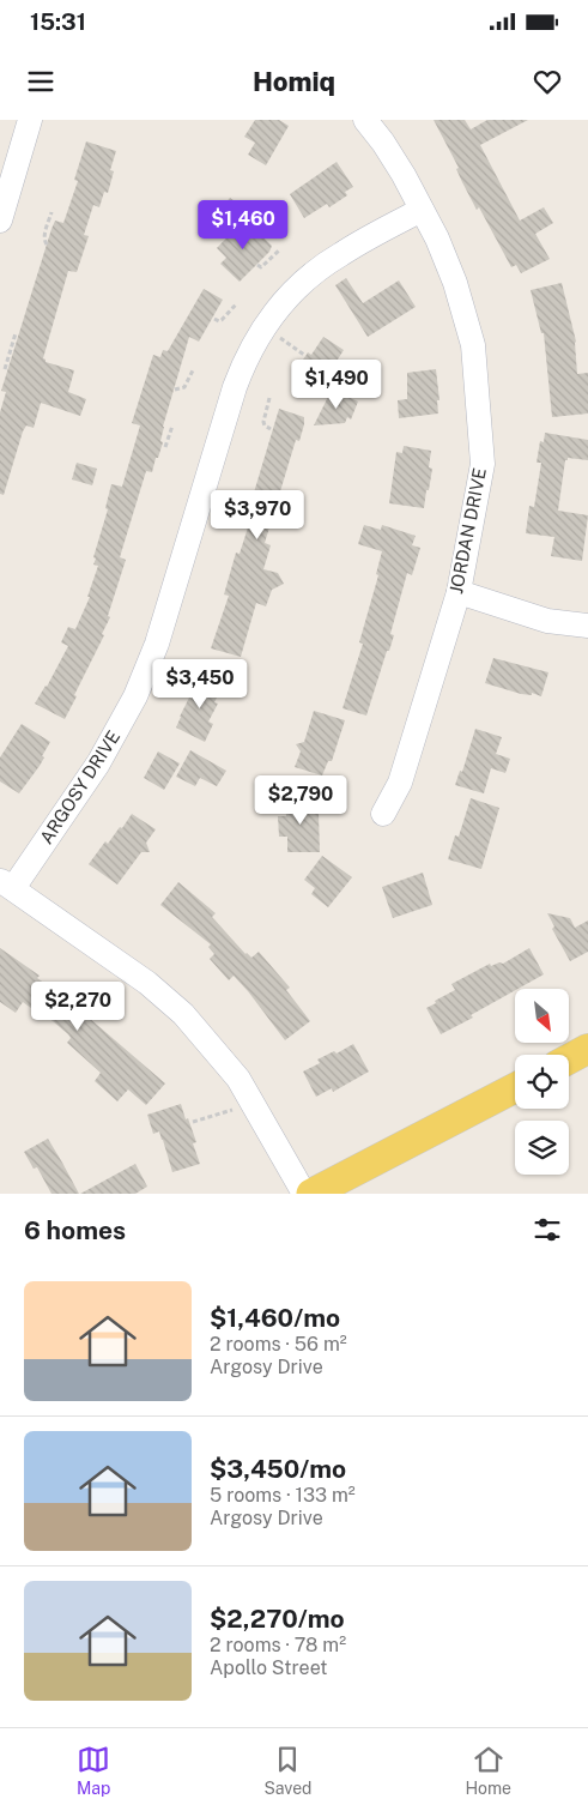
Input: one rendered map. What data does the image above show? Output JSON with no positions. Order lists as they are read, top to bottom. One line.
{"streets":{"street":["JORDAN DRIVE","ARGOSY DRIVE"]},"crossings":[["JORDAN DRIVE","ARGOSY DRIVE"]],"north":"bottom right","page":{"status":"15:31","header":"Homiq","price":["$1,460","$1,490","$3,970","$3,450","$2,790","$2,270"],"heading":"6 homes","list":[{"name":"$1,460/mo","note":"2 rooms · 56 m² · Argosy Drive"},{"name":"$3,450/mo","note":"5 rooms · 133 m² · Argosy Drive"},{"name":"$2,270/mo","note":"2 rooms · 78 m² · Apollo Street"}],"tabs":["Map","Saved","Home"]}}
